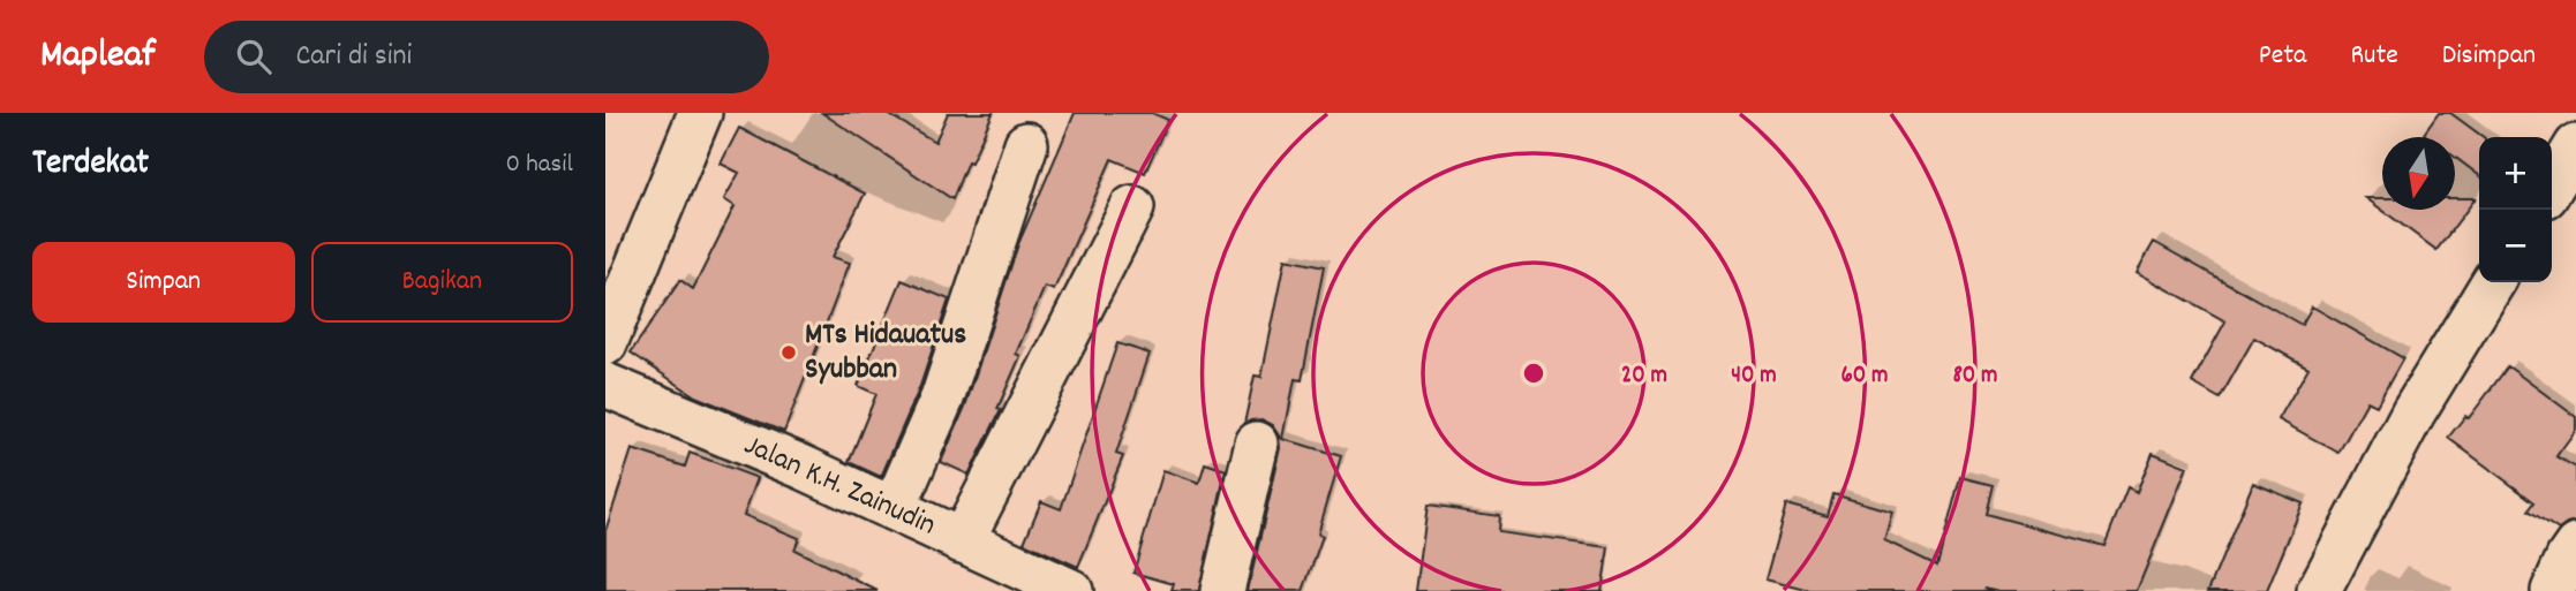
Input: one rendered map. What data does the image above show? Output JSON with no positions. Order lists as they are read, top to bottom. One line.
{"streets":{"street":["Jalan K.H. Zainudin"]},"places":["MTs Hidauatus Syubban"],"north":"bottom","page":{"header":"Mapleaf","search":"Cari di sini","nav":["Peta","Rute","Disimpan"],"heading":["Terdekat","0 hasil"],"map_buttons":["+","−"],"buttons":["Simpan","Bagikan"]},"rings":["20 m","40 m","60 m","80 m"]}
